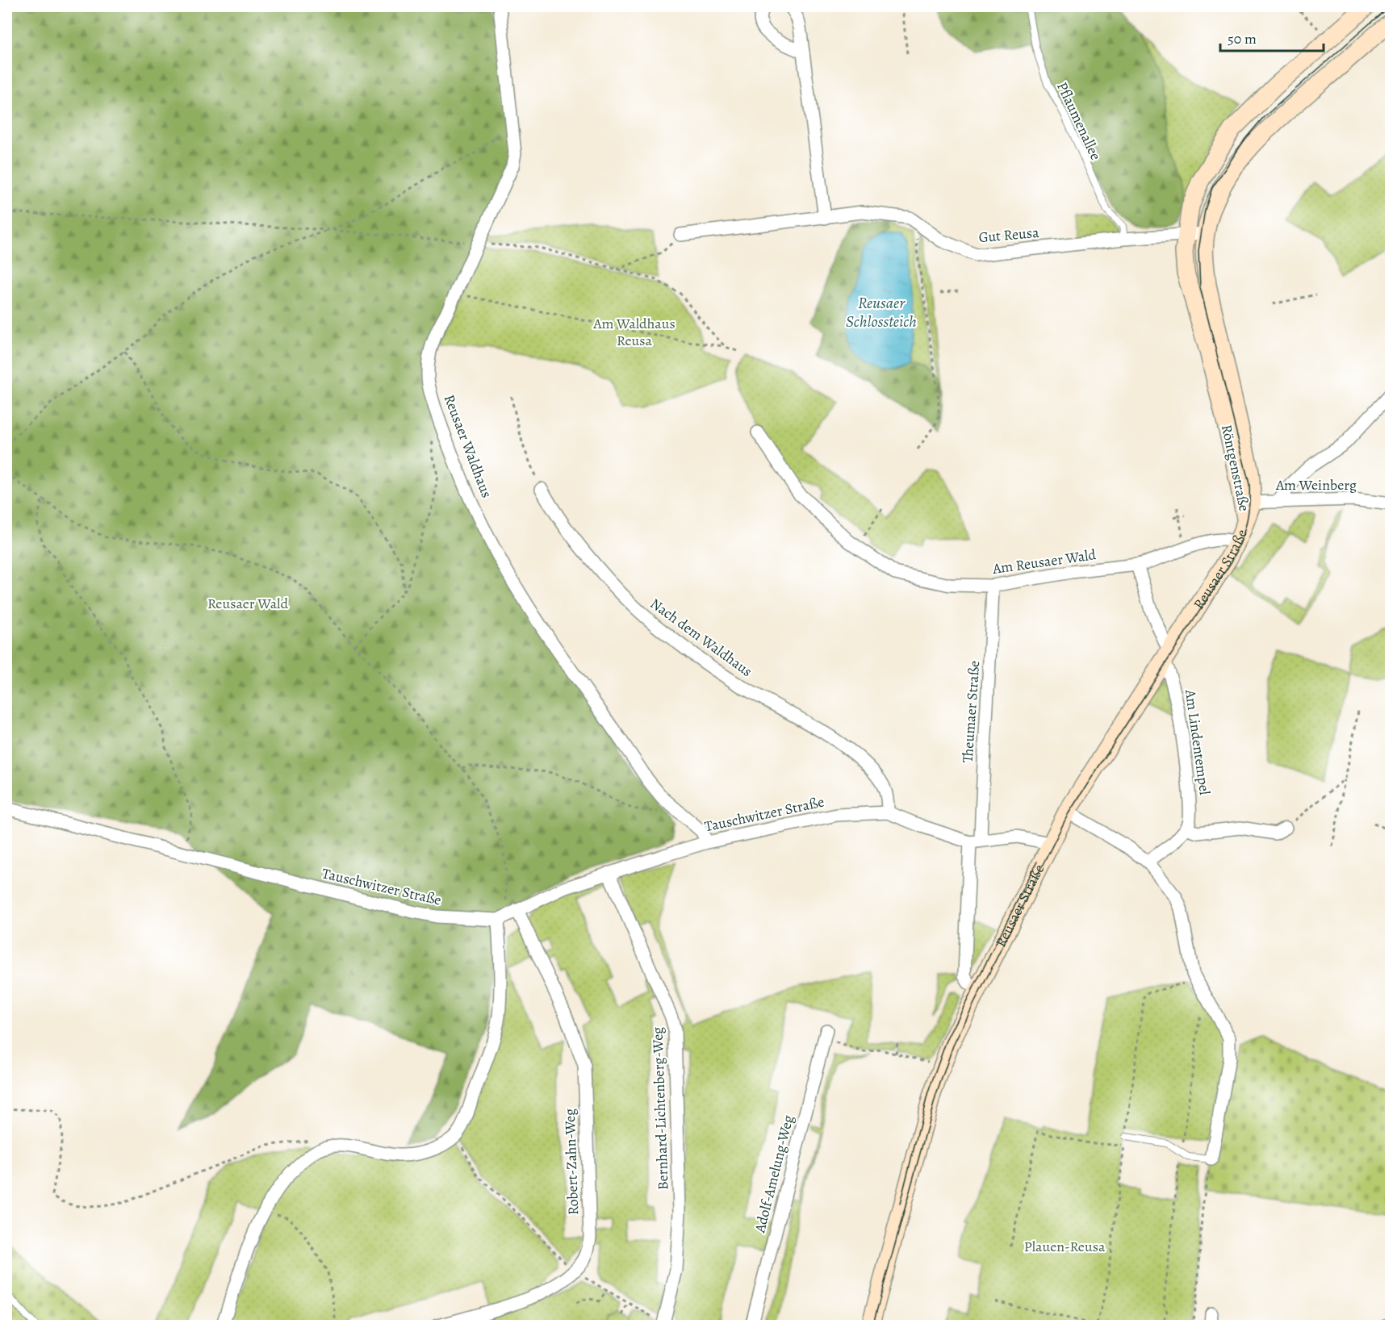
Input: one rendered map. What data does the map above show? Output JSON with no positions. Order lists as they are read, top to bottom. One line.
{"streets":{"street":["Gut Reusa","Reusaer Waldhaus","Röntgenstraße","Am Weinberg","Am Reusaer Wald","Reusaer Straße","Nach dem Waldhaus","Theumaer Straße","Am Lindentempel","Tauschwitzer Straße","Bernhard-Lichtenberg-Weg","Robert-Zahn-Weg","Adolf-Amelung-Weg"],"lane":["Pflaumenallee"]},"crossings":[["Pflaumenallee","Gut Reusa"],["Gut Reusa","Röntgenstraße"],["Reusaer Waldhaus","Tauschwitzer Straße"],["Röntgenstraße","Am Weinberg"],["Röntgenstraße","Reusaer Straße"],["Am Weinberg","Reusaer Straße"],["Am Reusaer Wald","Reusaer Straße"],["Am Reusaer Wald","Theumaer Straße"],["Reusaer Straße","Am Lindentempel"],["Reusaer Straße","Tauschwitzer Straße"],["Nach dem Waldhaus","Tauschwitzer Straße"],["Theumaer Straße","Tauschwitzer Straße"],["Tauschwitzer Straße","Bernhard-Lichtenberg-Weg"],["Tauschwitzer Straße","Robert-Zahn-Weg"]],"water":["Reusaer Schlossteich"],"parks":["Am Waldhaus Reusa","Reusaer Wald","Plauen-Reusa"],"scale_bar":"50 m"}
